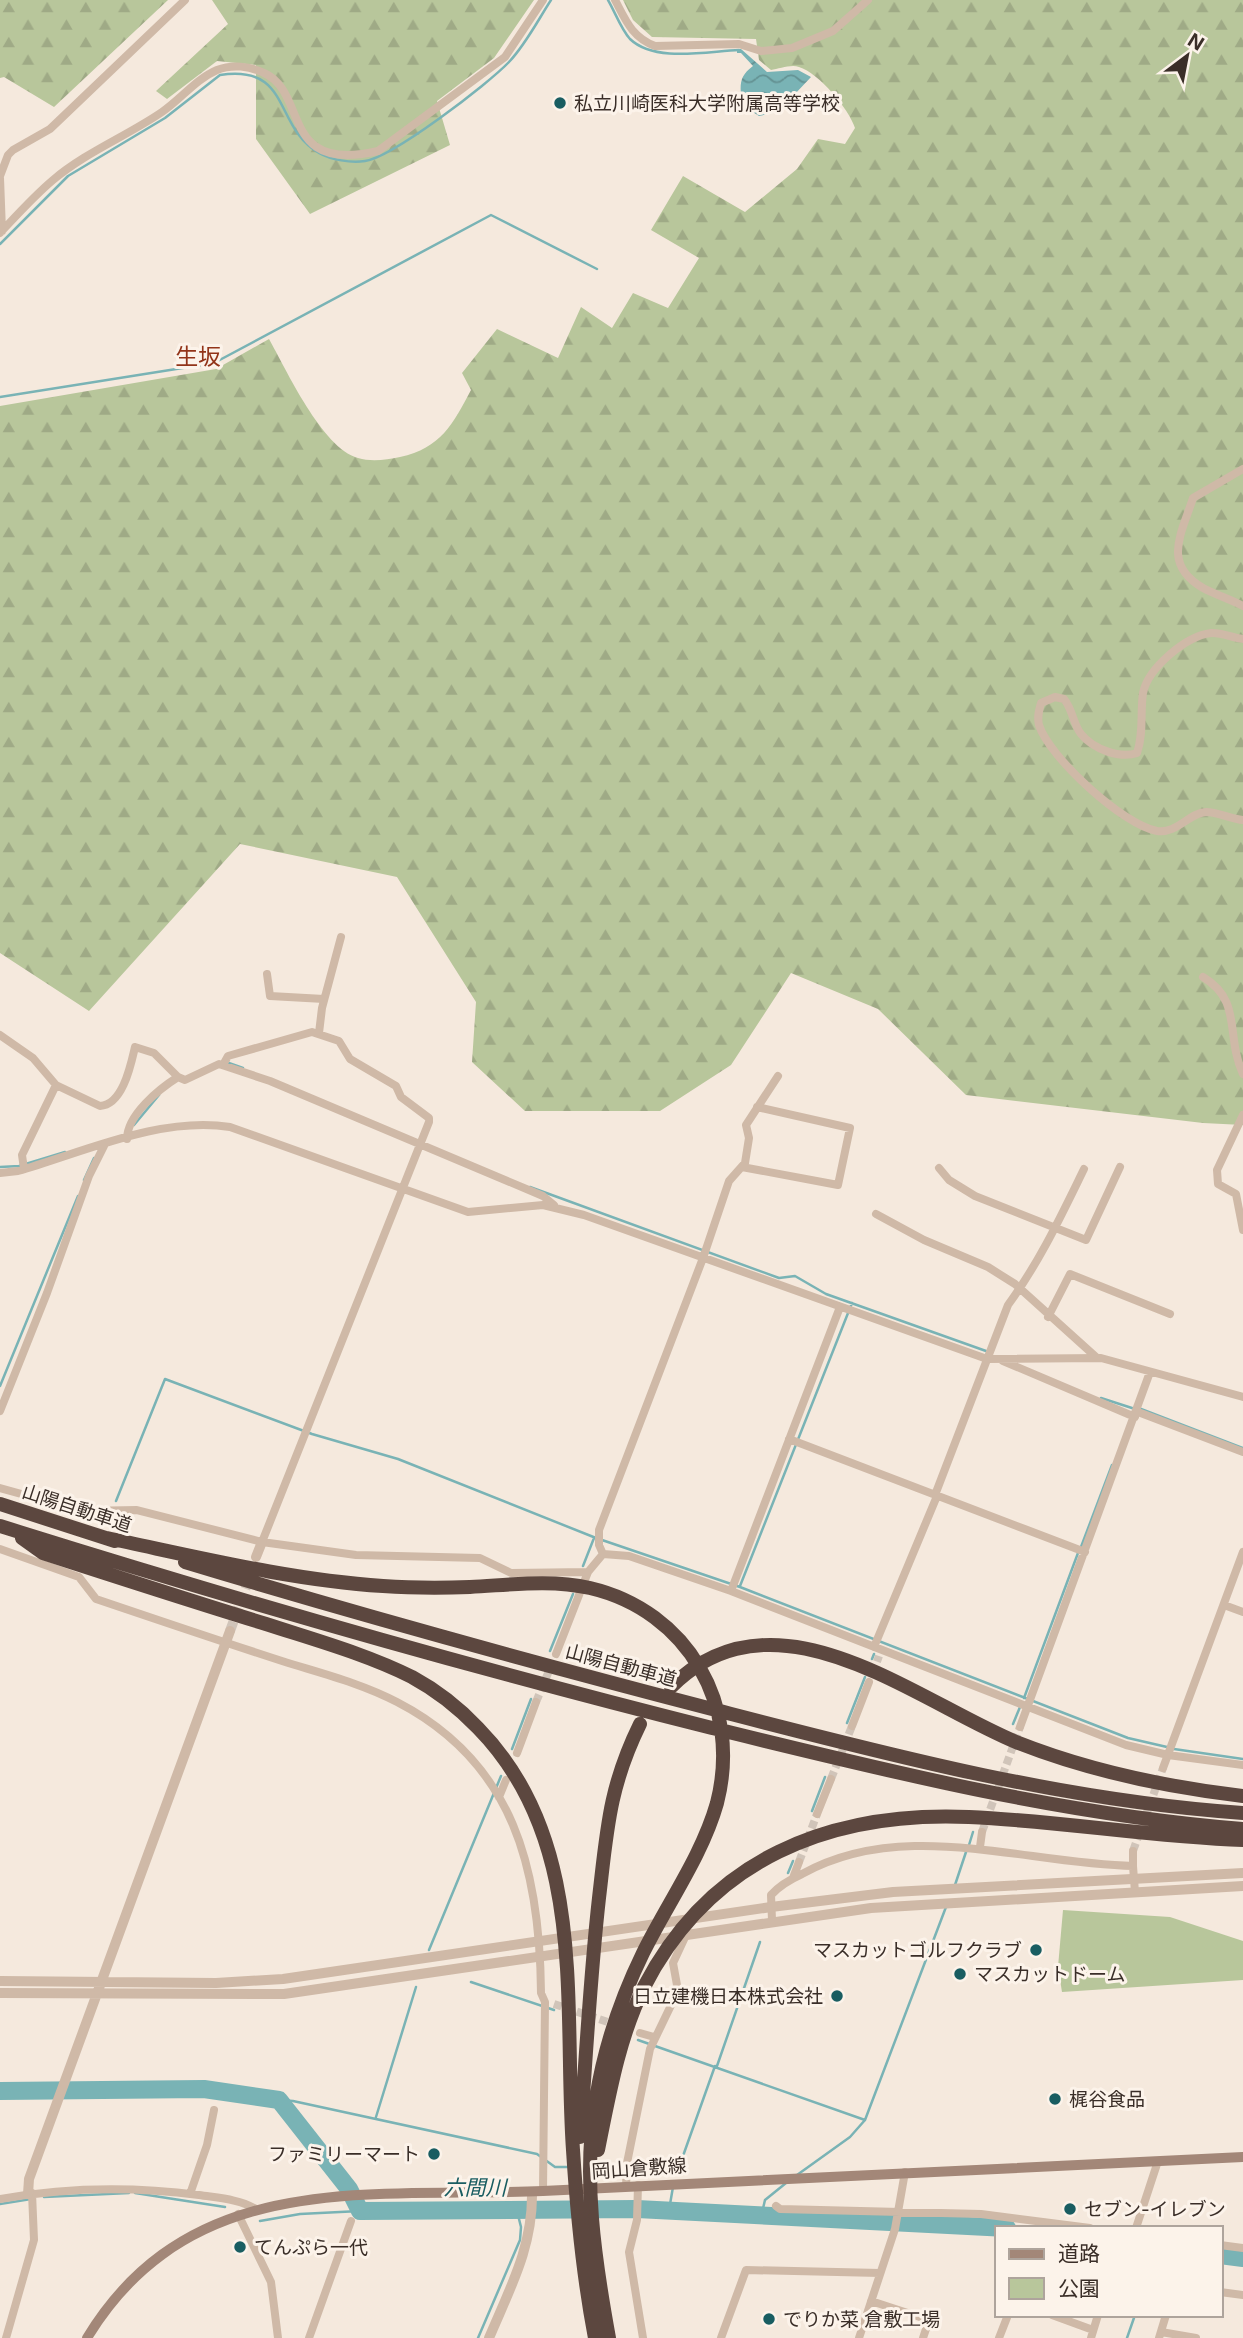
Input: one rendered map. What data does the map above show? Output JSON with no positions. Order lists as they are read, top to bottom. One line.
{"streets":{"highway":["山陽自動車道"],"main road":["岡山倉敷線"]},"districts":["生坂"],"water":["六間川"],"places":["私立川崎医科大学附属高等学校","マスカットゴルフクラブ","マスカットドーム","日立建機日本株式会社","梶谷食品","ファミリーマート","セブン-イレブン","てんぷら一代","でりか菜 倉敷工場"],"legend":["道路","公園"],"north":"top right"}
